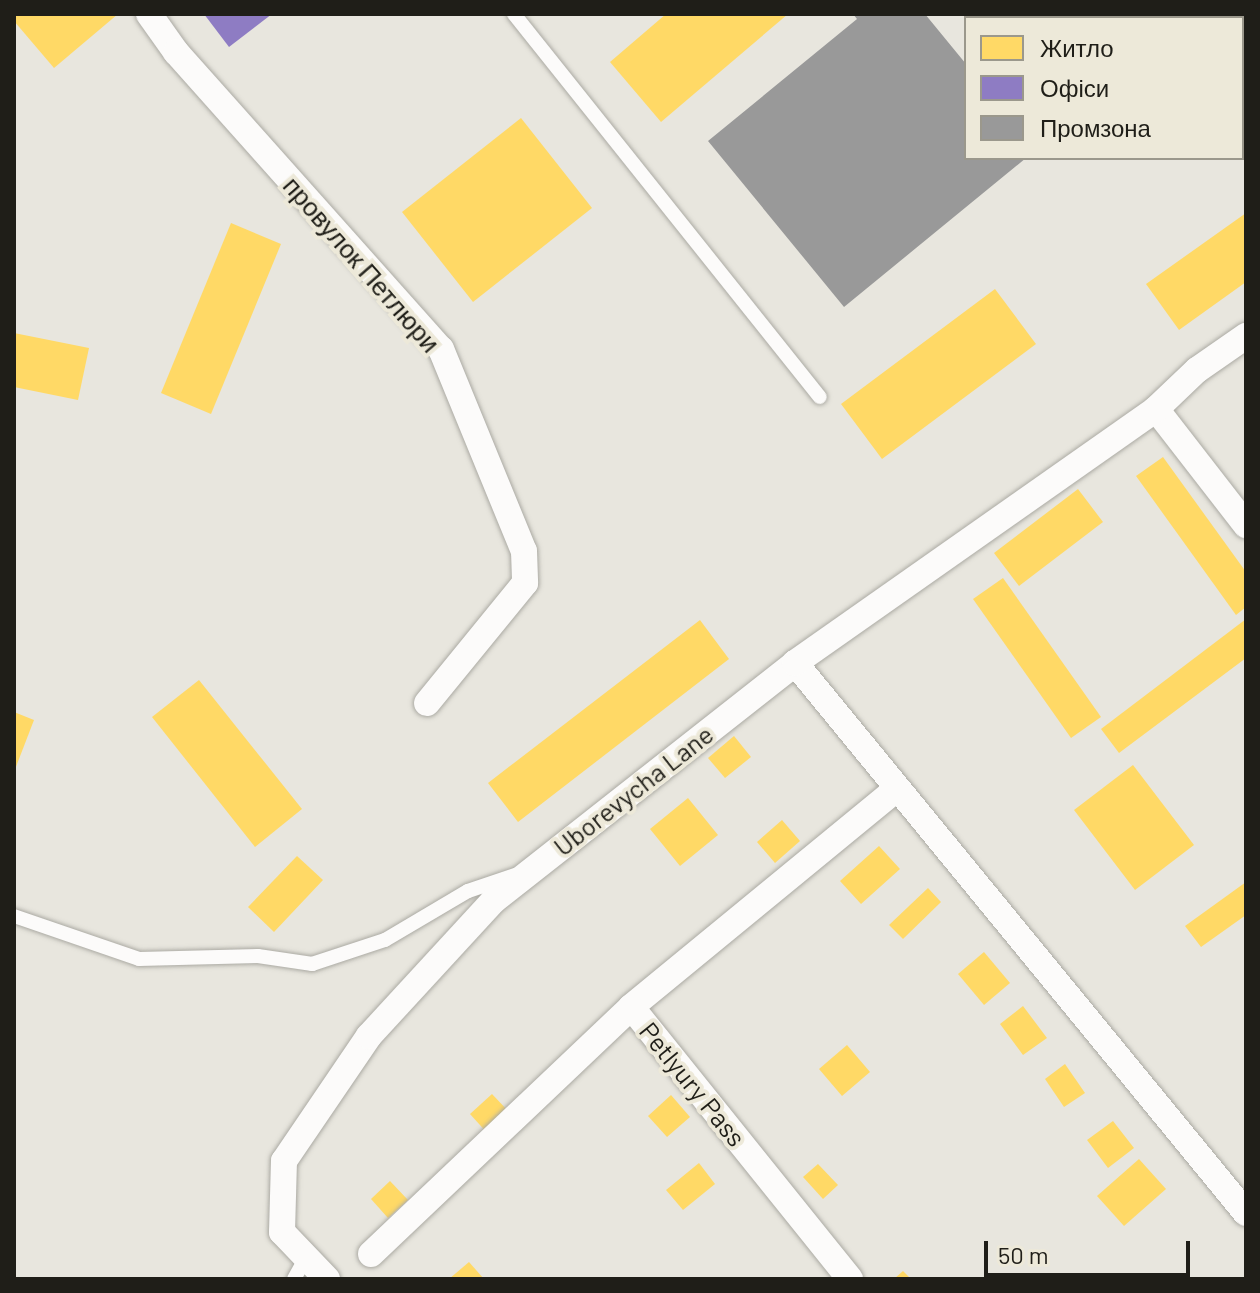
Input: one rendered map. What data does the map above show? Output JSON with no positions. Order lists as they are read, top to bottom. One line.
{"streets":{"street":["провулок Петлюри","Uborevycha Lane","Petlyury Pass"]},"legend":["Житло","Офіси","Промзона"],"scale_bar":"50 m"}
